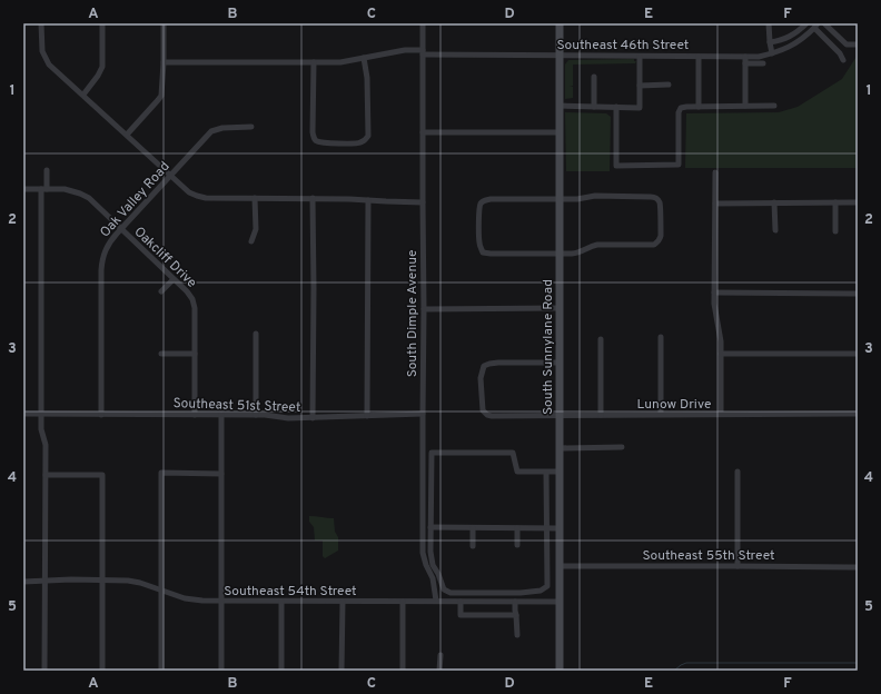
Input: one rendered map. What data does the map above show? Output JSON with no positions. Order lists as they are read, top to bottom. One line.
{"streets":{"main road":["South Sunnylane Road"],"street":["Southeast 46th Street","Oak Valley Road","Oakcliff Drive","South Dimple Avenue","Lunow Drive","Southeast 51st Street","Southeast 55th Street","Southeast 54th Street"]},"crossings":[["Southeast 46th Street","South Dimple Avenue"],["Southeast 46th Street","South Sunnylane Road"],["Oak Valley Road","Oakcliff Drive"],["Oak Valley Road","Southeast 51st Street"],["Oakcliff Drive","Southeast 51st Street"],["South Dimple Avenue","Southeast 51st Street"],["South Dimple Avenue","Southeast 54th Street"],["South Sunnylane Road","Lunow Drive"],["South Sunnylane Road","Southeast 55th Street"],["South Sunnylane Road","Southeast 54th Street"]],"grid":{"columns":["A","B","C","D","E","F"],"rows":["1","2","3","4","5"]}}
